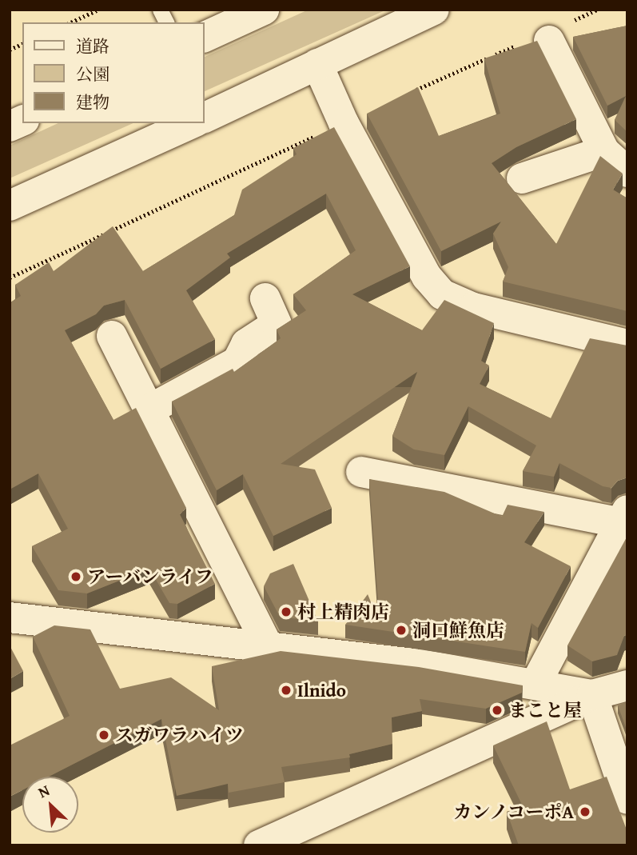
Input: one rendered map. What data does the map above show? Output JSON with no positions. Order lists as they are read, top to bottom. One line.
{"places":["アーバンライフ","村上精肉店","洞口鮮魚店","Ilnido","まこと屋","スガワラハイツ","カンノコーポA"],"legend":["道路","公園","建物"],"north":"top left"}
